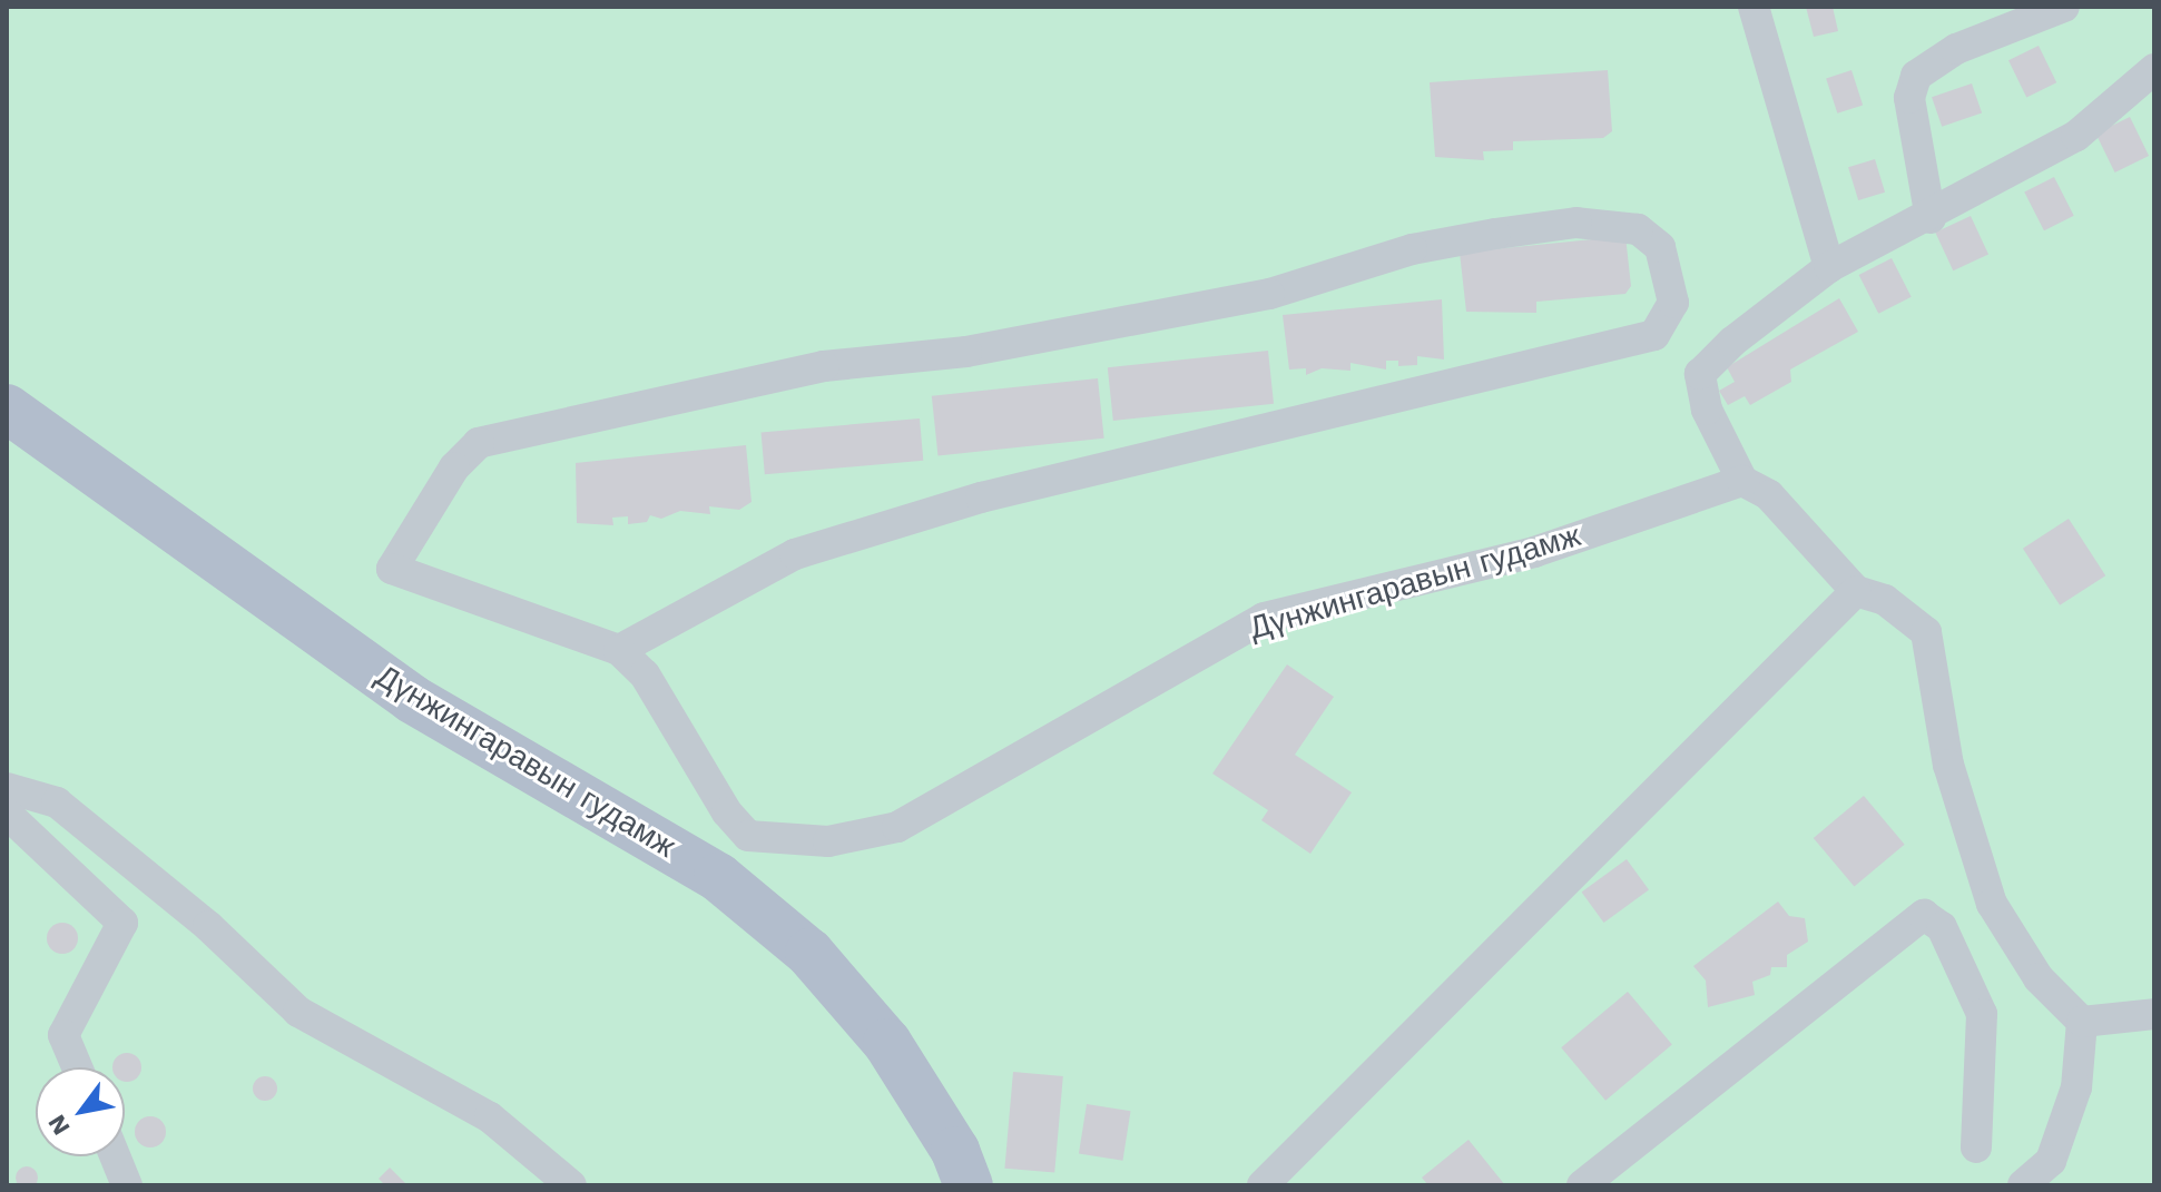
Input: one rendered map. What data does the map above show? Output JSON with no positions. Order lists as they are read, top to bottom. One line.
{"streets":{"main road":["Дүнжингаравын гудамж"]},"north":"bottom left"}
